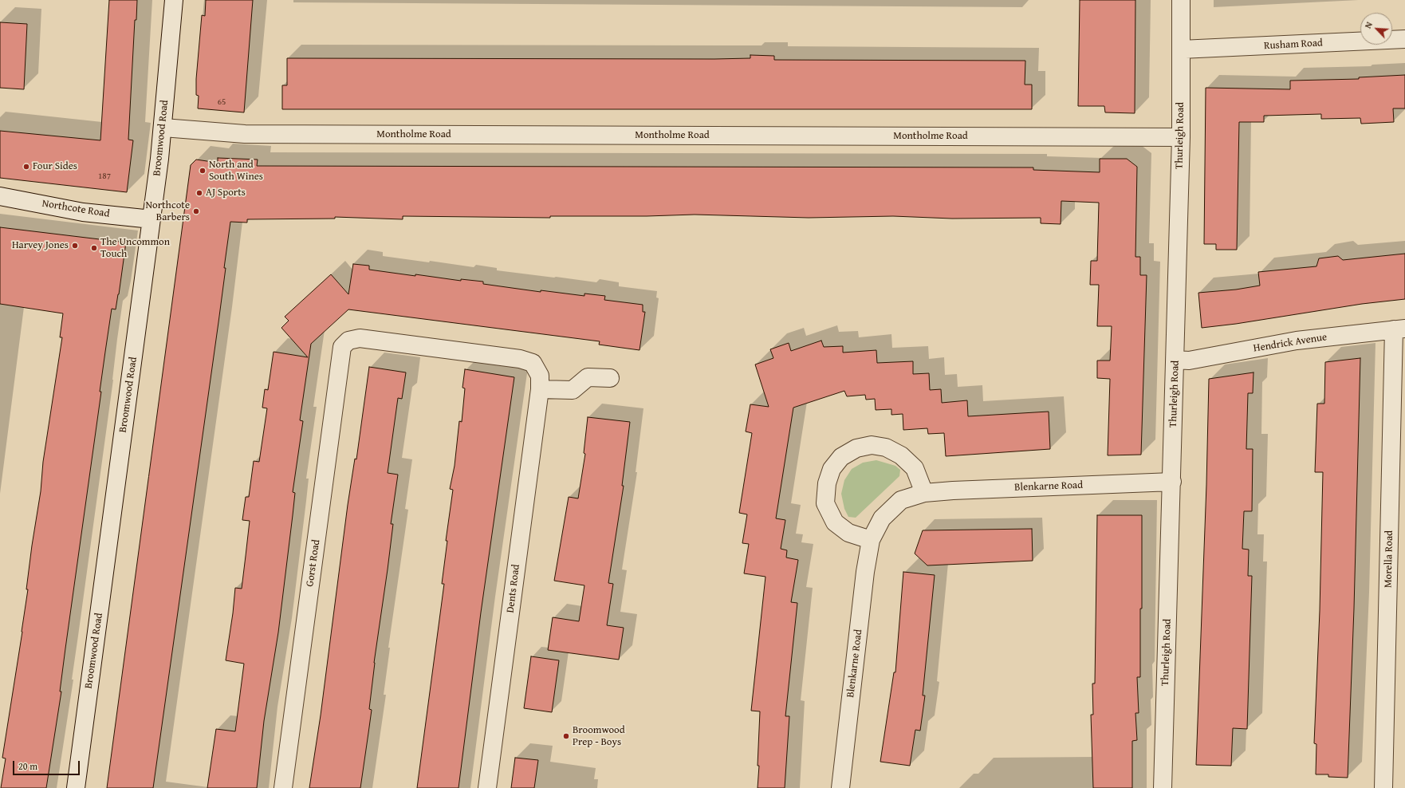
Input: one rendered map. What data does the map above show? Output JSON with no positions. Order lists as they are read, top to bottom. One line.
{"streets":{"street":["Rusham Road","Montholme Road","Thurleigh Road","Broomwood Road","Northcote Road","Hendrick Avenue","Blenkarne Road","Morella Road","Gorst Road","Dents Road"]},"crossings":[["Rusham Road","Thurleigh Road"],["Montholme Road","Thurleigh Road"],["Montholme Road","Broomwood Road"],["Thurleigh Road","Hendrick Avenue"],["Thurleigh Road","Blenkarne Road"],["Broomwood Road","Northcote Road"],["Hendrick Avenue","Morella Road"],["Gorst Road","Dents Road"]],"places":["Four Sides","North and South Wines","AJ Sports","Northcote Barbers","Harvey Jones","The Uncommon Touch","Broomwood Prep - Boys"],"house_numbers":["65","187"],"scale_bar":"20 m","north":"top left"}
